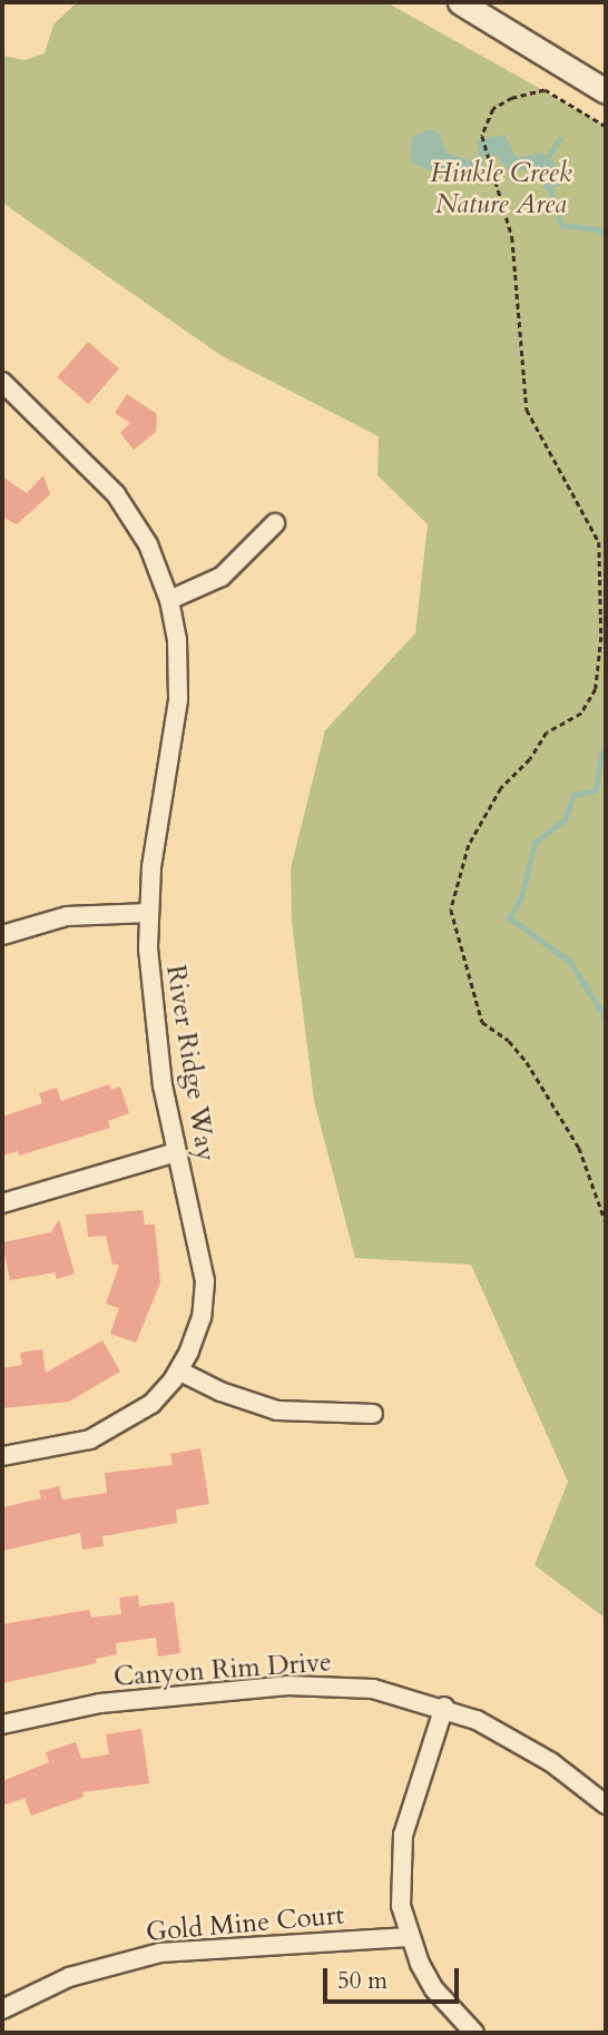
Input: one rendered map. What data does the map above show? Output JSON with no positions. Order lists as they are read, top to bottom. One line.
{"streets":{"street":["River Ridge Way","Canyon Rim Drive","Gold Mine Court"]},"parks":["Hinkle Creek Nature Area"],"scale_bar":"50 m"}
